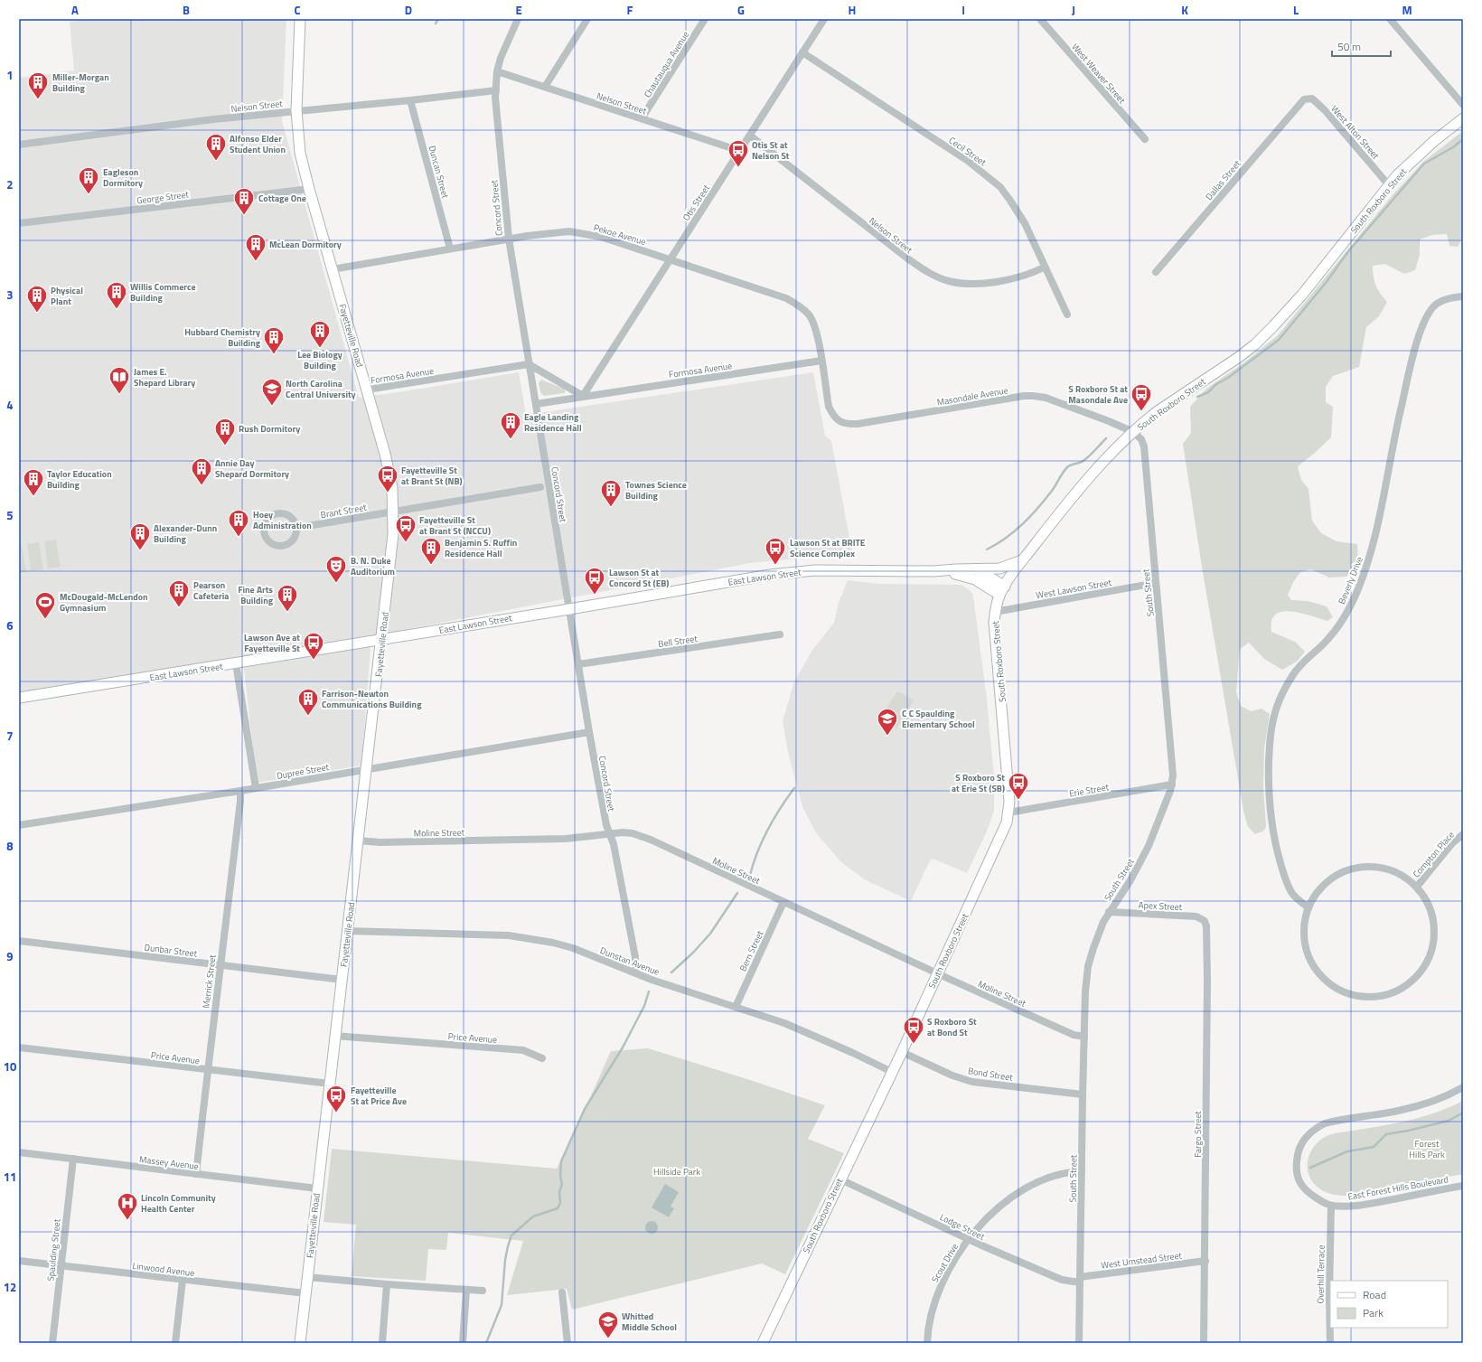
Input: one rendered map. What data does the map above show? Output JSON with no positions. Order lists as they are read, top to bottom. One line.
{"streets":{"street":["Chautauqua Avenue","West Weaver Street","Nelson Street","West Alton Street","Cecil Street","Duncan Street","Dallas Street","George Street","South Roxboro Street","Otis Street","Concord Street","Pekoe Avenue","Fayetteville Road","Formosa Avenue","Masondale Avenue","Brant Street","East Lawson Street","Beverly Drive","West Lawson Street","South Street","Bell Street","Dupree Street","Erie Street","Moline Street","Compton Place","Apex Street","Dunbar Street","Bern Street","Dunstan Avenue","Merrick Street","Price Avenue","Bond Street","Fargo Street","Massey Avenue","East Forest Hills Boulevard","Lodge Street","Spaulding Street","West Umstead Street","Scout Drive","Linwood Avenue","Overhill Terrace"]},"crossings":[["Chautauqua Avenue","Nelson Street"],["Nelson Street","Cecil Street"],["Nelson Street","Duncan Street"],["Nelson Street","Otis Street"],["Nelson Street","Concord Street"],["Nelson Street","Fayetteville Road"],["West Alton Street","Dallas Street"],["West Alton Street","South Roxboro Street"],["Cecil Street","Otis Street"],["Duncan Street","Pekoe Avenue"],["George Street","Fayetteville Road"],["South Roxboro Street","Masondale Avenue"],["South Roxboro Street","East Lawson Street"],["South Roxboro Street","West Lawson Street"],["South Roxboro Street","South Street"],["South Roxboro Street","Erie Street"],["South Roxboro Street","Moline Street"],["South Roxboro Street","Dunstan Avenue"],["South Roxboro Street","Bond Street"],["South Roxboro Street","Lodge Street"],["Otis Street","Pekoe Avenue"],["Otis Street","Formosa Avenue"],["Concord Street","Pekoe Avenue"],["Concord Street","Formosa Avenue"],["Concord Street","East Lawson Street"],["Concord Street","Bell Street"],["Concord Street","Dupree Street"],["Concord Street","Moline Street"],["Concord Street","Dunstan Avenue"],["Pekoe Avenue","Fayetteville Road"],["Pekoe Avenue","Formosa Avenue"],["Pekoe Avenue","Masondale Avenue"],["Fayetteville Road","Formosa Avenue"],["Fayetteville Road","Brant Street"],["Fayetteville Road","East Lawson Street"],["Fayetteville Road","Dupree Street"],["Fayetteville Road","Moline Street"],["Fayetteville Road","Dunbar Street"],["Fayetteville Road","Dunstan Avenue"],["Fayetteville Road","Price Avenue"],["Fayetteville Road","Massey Avenue"],["Fayetteville Road","Linwood Avenue"],["Masondale Avenue","South Street"],["West Lawson Street","South Street"],["South Street","Erie Street"],["South Street","Moline Street"],["South Street","Apex Street"],["South Street","Bond Street"],["South Street","Lodge Street"],["South Street","West Umstead Street"],["South Street","Scout Drive"],["Dupree Street","Merrick Street"],["Moline Street","Bern Street"],["Apex Street","Fargo Street"],["Dunbar Street","Merrick Street"],["Bern Street","Dunstan Avenue"],["Merrick Street","Price Avenue"],["Merrick Street","Massey Avenue"],["Fargo Street","West Umstead Street"],["Massey Avenue","Spaulding Street"],["East Forest Hills Boulevard","Overhill Terrace"],["Lodge Street","West Umstead Street"],["Lodge Street","Scout Drive"],["Spaulding Street","Linwood Avenue"]],"parks":["Forest Hills Park","Hillside Park"],"places":{"building":["Miller-Morgan Building","Alfonso Elder Student Union","Eagleson Dormitory","Cottage One","McLean Dormitory","Willis Commerce Building","Physical Plant","Lee Biology Building","Hubbard Chemistry Building","Eagle Landing Residence Hall","Rush Dormitory","Annie Day Shepard Dormitory","Taylor Education Building","Townes Science Building","Hoey Administration","Alexander-Dunn Building","Benjamin S. Ruffin Residence Hall","Pearson Cafeteria","Fine Arts Building","Farrison-Newton Communications Building"],"bus stop":["Otis St at Nelson St","S Roxboro St at Masondale Ave","Fayetteville St at Brant St (NB)","Fayetteville St at Brant St (NCCU)","Lawson St at BRITE Science Complex","Lawson St at Concord St (EB)","Lawson Ave at Fayetteville St","S Roxboro St at Erie St (SB)","S Roxboro St at Bond St","Fayetteville St at Price Ave"],"library":["James E. Shepard Library"],"school or university":["North Carolina Central University","C C Spaulding Elementary School","Whitted Middle School"],"theatre":["B. N. Duke Auditorium"],"sports":["McDougald-McLendon Gymnasium"],"hospital":["Lincoln Community Health Center"]},"legend":["Road","Park"],"scale_bar":"50 m","grid":{"columns":["A","B","C","D","E","F","G","H","I","J","K","L","M"],"rows":["1","2","3","4","5","6","7","8","9","10","11","12"]}}
